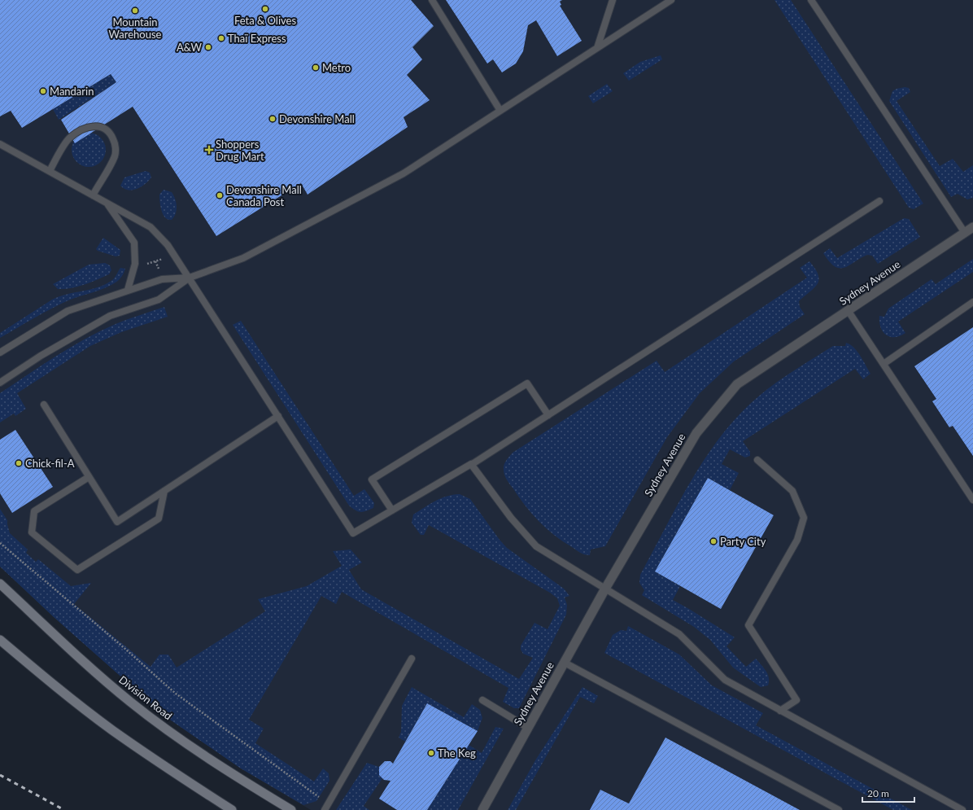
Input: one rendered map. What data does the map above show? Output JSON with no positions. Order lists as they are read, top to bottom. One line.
{"streets":{"main road":["Division Road"],"street":["Sydney Avenue"]},"places":{"other":["Feta & Olives","Mountain Warehouse","Thaï Express","A&W","Metro","Mandarin","Devonshire Mall","Devonshire Mall Canada Post","Chick-fil-A","Party City","The Keg"],"health":["Shoppers Drug Mart"]},"scale_bar":"20 m"}
